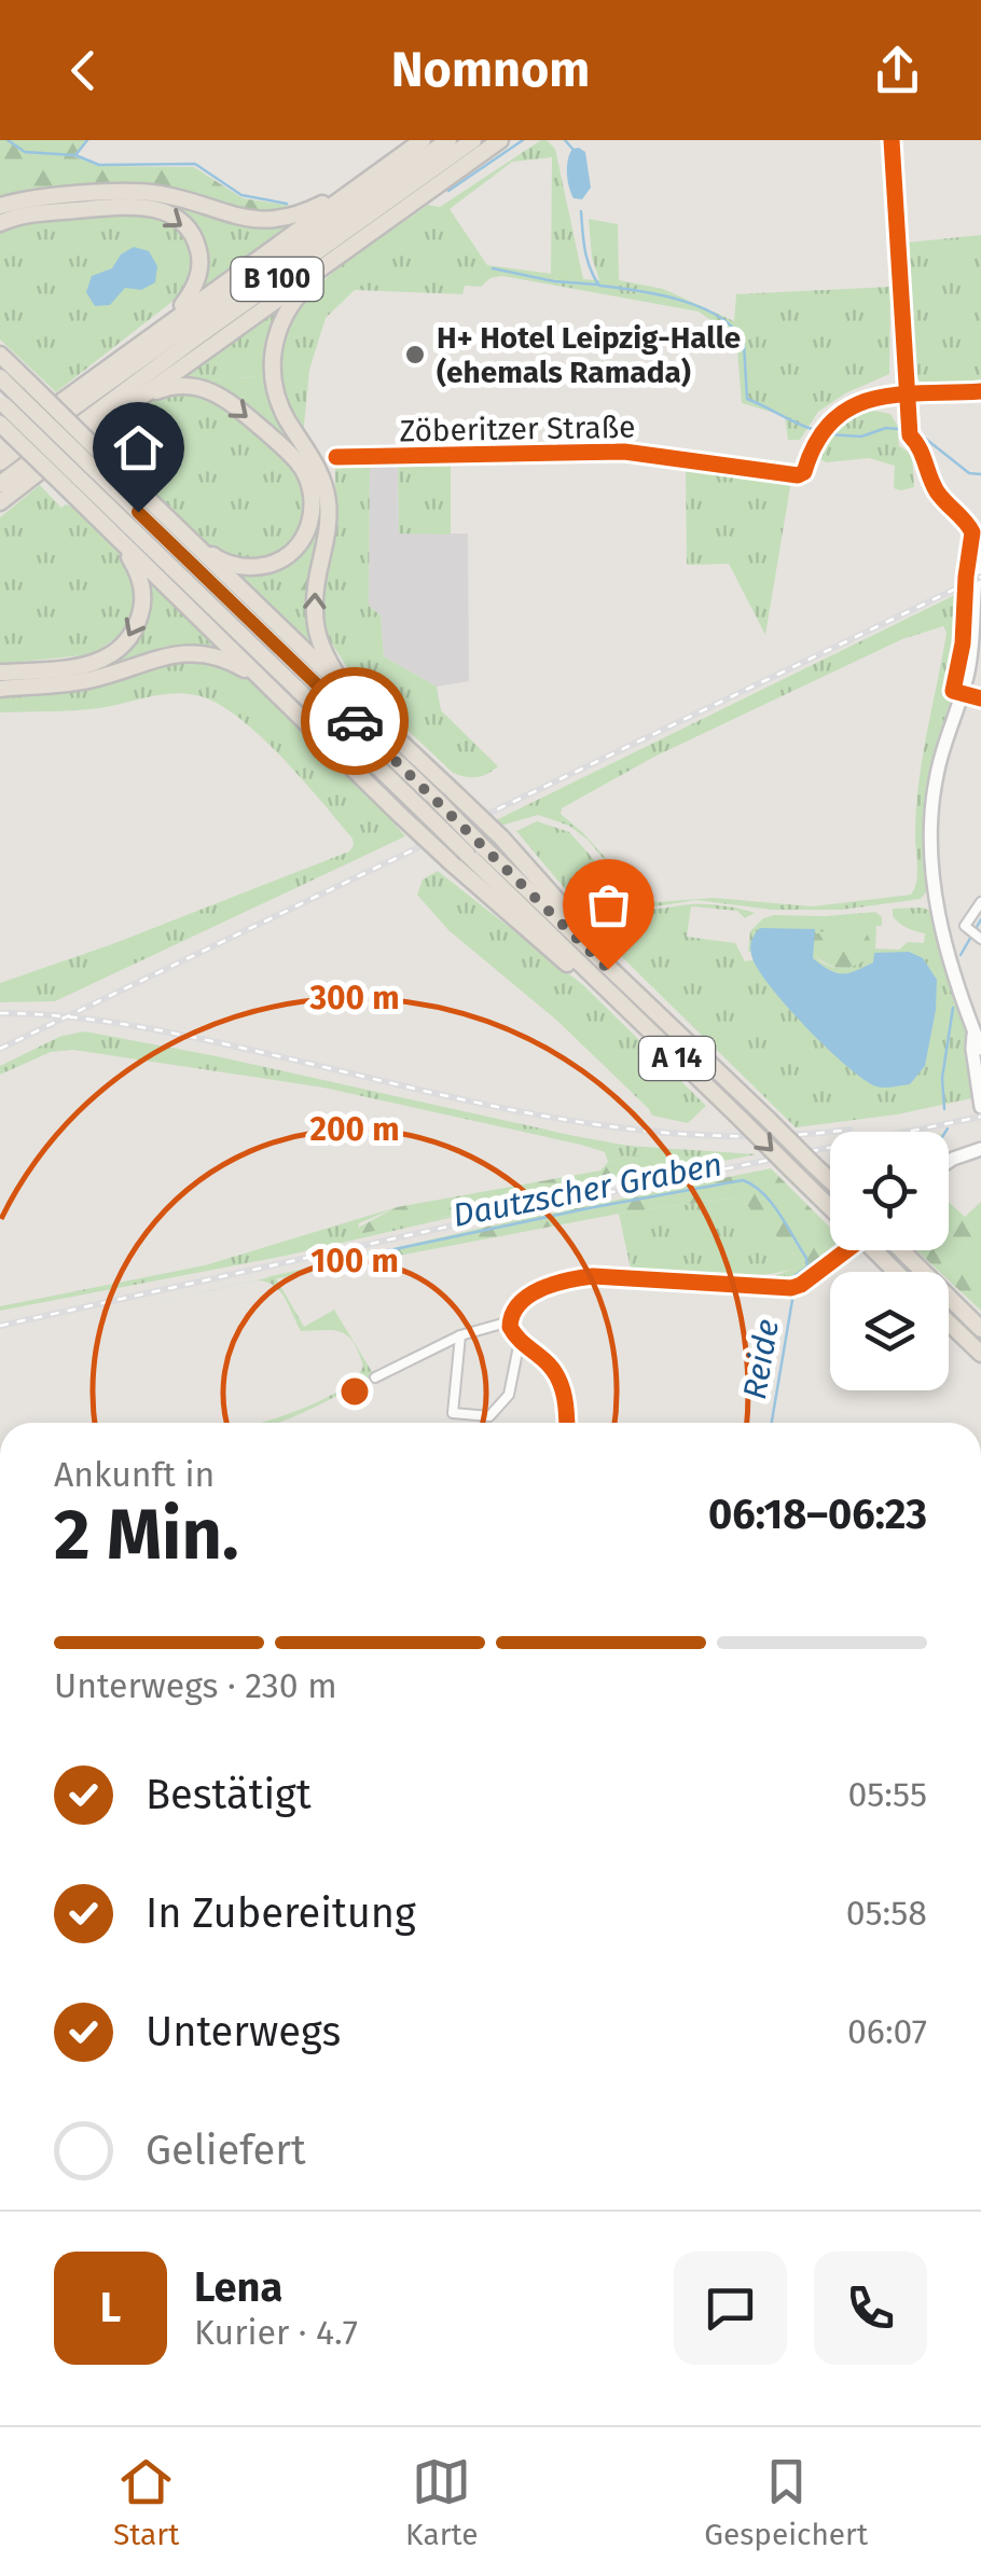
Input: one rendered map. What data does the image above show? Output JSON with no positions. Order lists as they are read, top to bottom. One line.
{"streets":{"highway":["B 100","A 14"],"street":["Zöberitzer Straße"]},"water":["Dautzscher Graben","Reide"],"places":["H+ Hotel Leipzig-Halle (ehemals Ramada)"],"page":{"header":"Nomnom","heading":["2 Min.","Ankunft in","06:18–06:23"],"panel":["Lena","Kurier · 4.7"],"bar":"Unterwegs · 230 m","list":[["Bestätigt","05:55"],["In Zubereitung","05:58"],["Unterwegs","06:07"],"Geliefert"],"round":"L","tabs":["Start","Karte","Gespeichert"]},"rings":["300 m","200 m","100 m"]}
